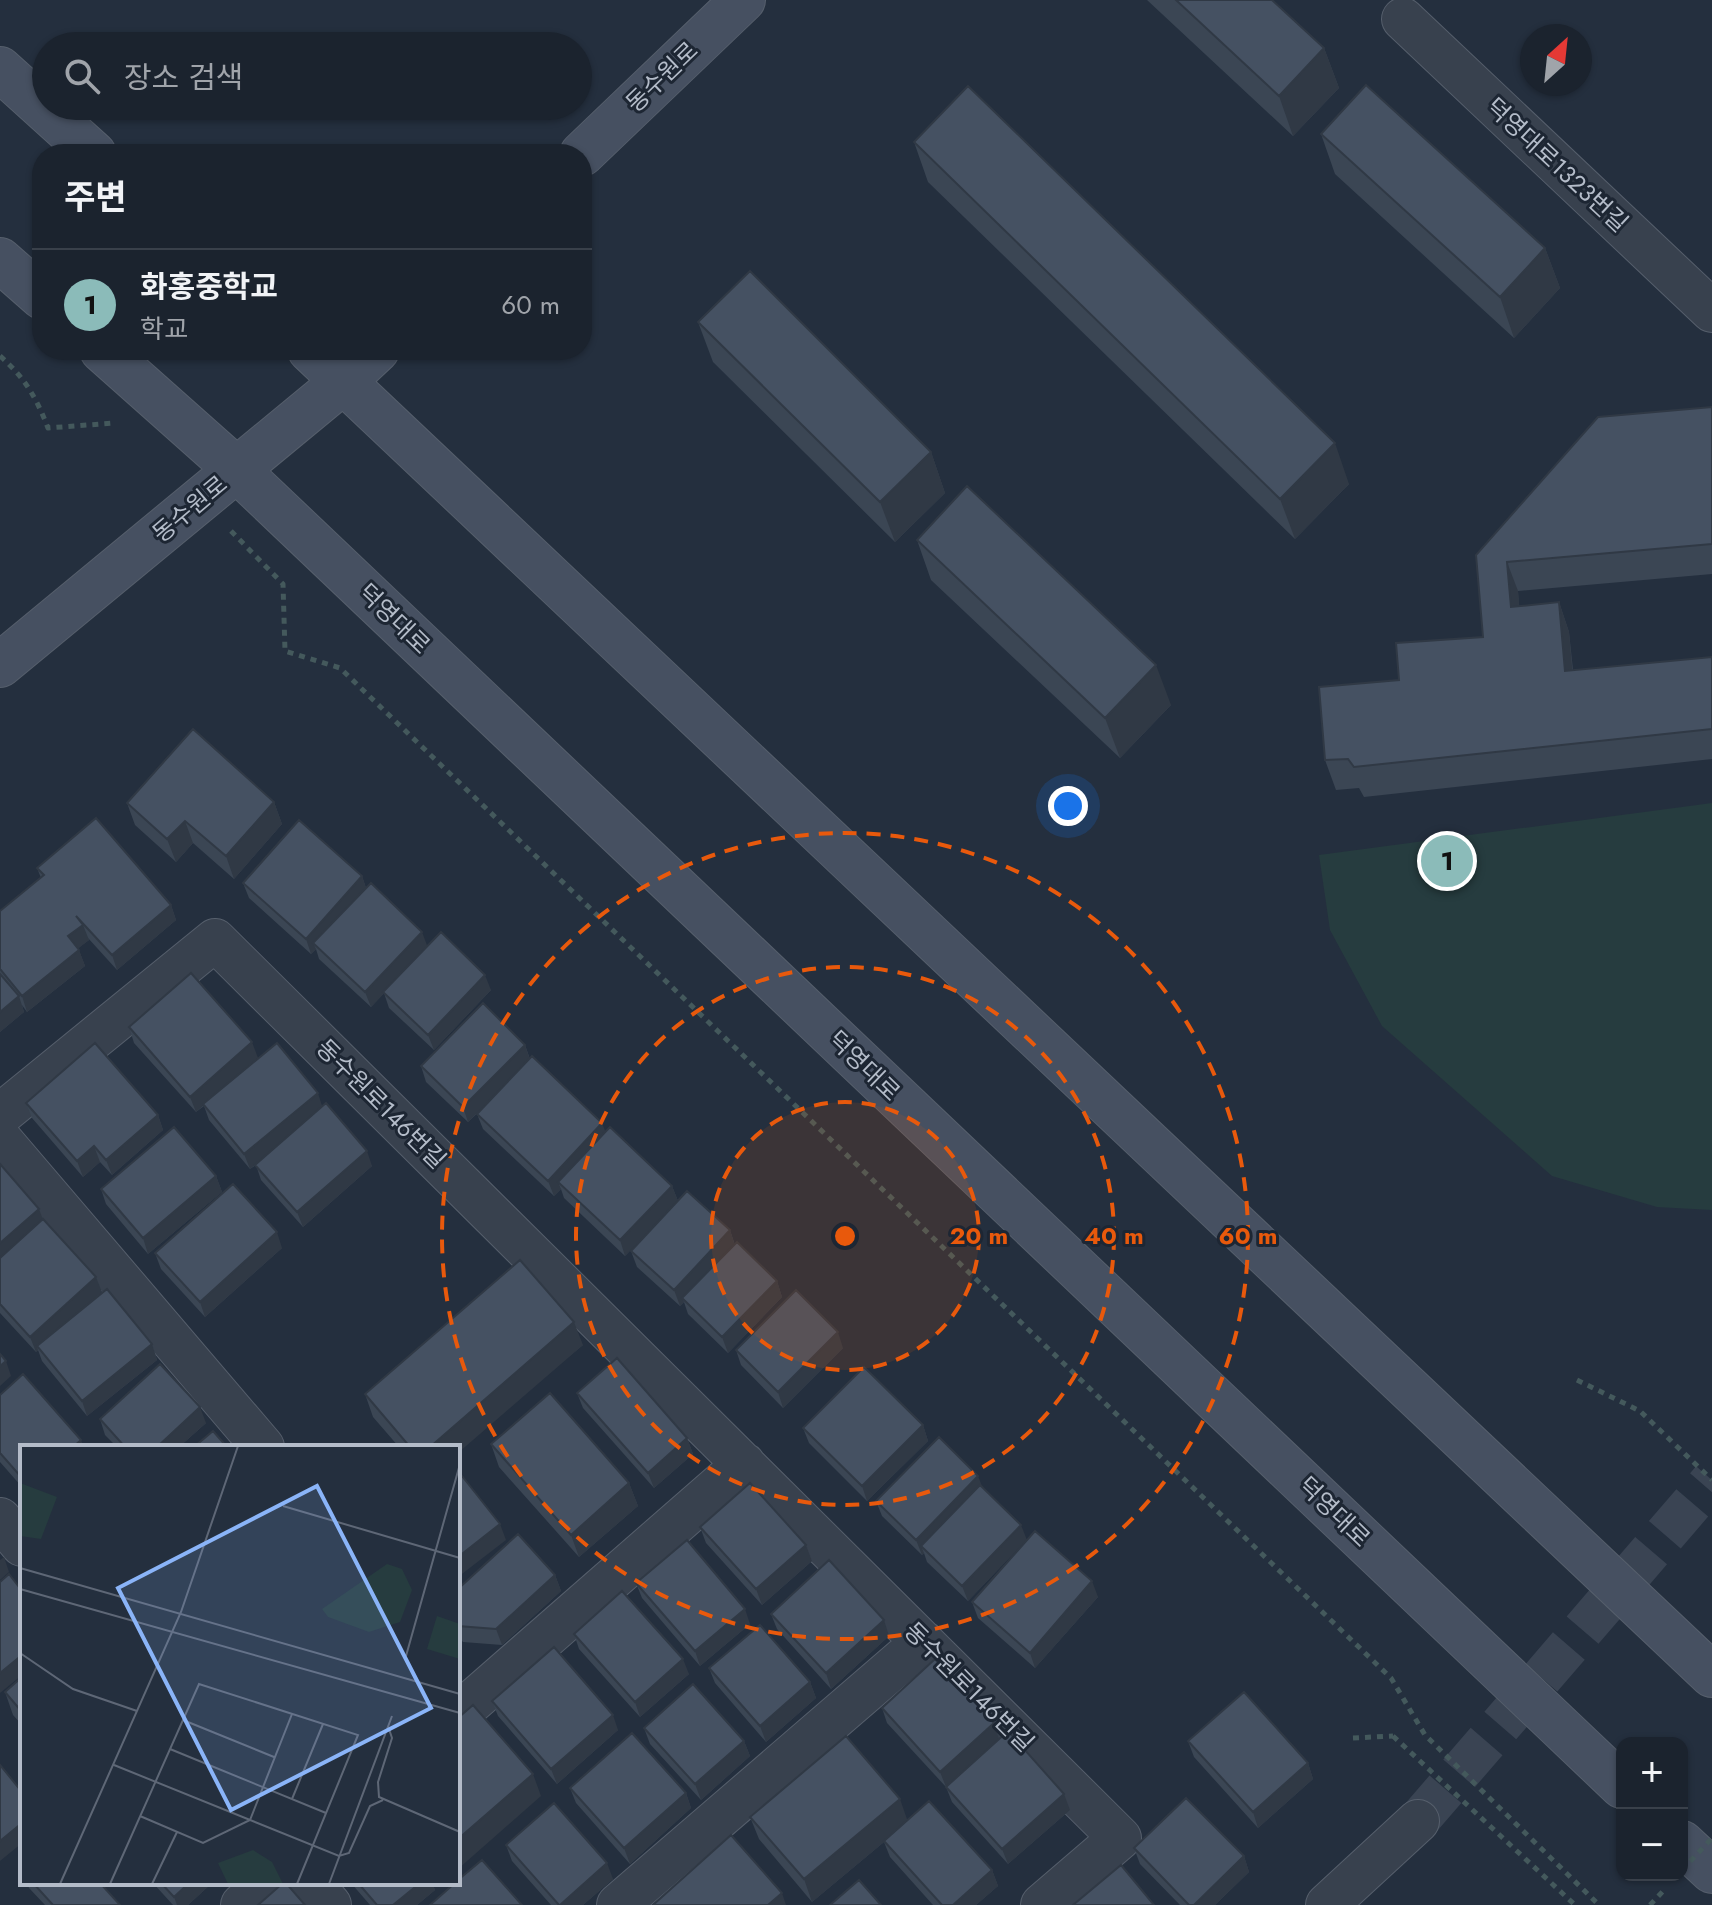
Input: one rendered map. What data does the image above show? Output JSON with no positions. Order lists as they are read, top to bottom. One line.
{"streets":{"main road":["동수원로","덕영대로"],"street":["덕영대로1323번길","동수원로146번길"]},"crossings":[["동수원로","덕영대로"]],"north":"top right","page":{"search":"장소 검색","heading":"주변","list":[{"mark":"1","name":"화홍중학교","note":"학교","value":"60 m"}],"pins":"1","map_buttons":["+","−"]},"rings":["20 m","40 m","60 m"]}
